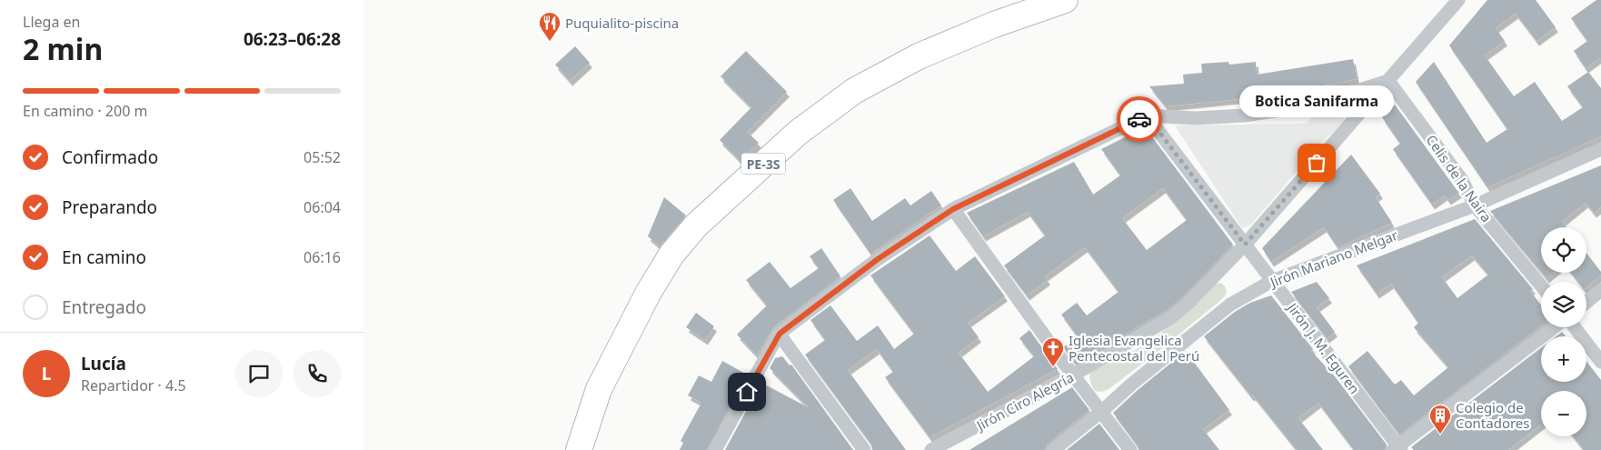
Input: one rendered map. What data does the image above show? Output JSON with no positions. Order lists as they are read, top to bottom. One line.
{"streets":{"highway":["PE-3S"],"street":["Celis de la Naira","Jirón Mariano Melgar","Jirón J. M. Eguren","Jirón Ciro Alegría"]},"crossings":[["Celis de la Naira","Jirón Mariano Melgar"],["Celis de la Naira","Jirón Ciro Alegría"],["Jirón Mariano Melgar","Jirón J. M. Eguren"],["Jirón J. M. Eguren","Jirón Ciro Alegría"]],"places":{"restaurant":["Puquialito-piscina"],"other":["Botica Sanifarma"],"church":["Iglesia Evangelica Pentecostal del Perú"],"building":["Colegio de Contadores"]},"page":{"heading":["2 min","Llega en","06:23–06:28"],"panel":["Lucía","Repartidor · 4.5"],"bar":"En camino · 200 m","bubble":"Botica Sanifarma","list":[["Confirmado","05:52"],["Preparando","06:04"],["En camino","06:16"],"Entregado"],"map_buttons":["+","−"],"round":"L"}}
